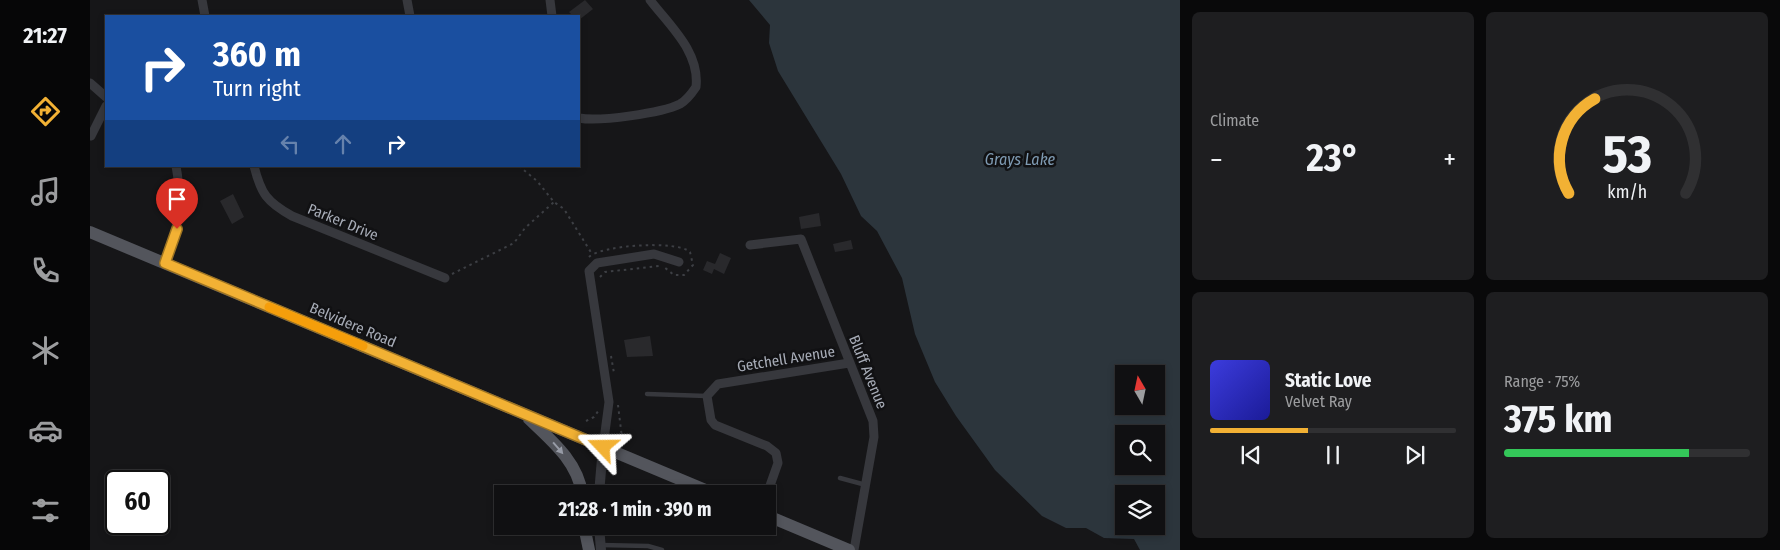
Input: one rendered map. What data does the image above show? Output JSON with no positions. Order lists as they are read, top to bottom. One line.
{"streets":{"main road":["Belvidere Road"],"street":["Parker Drive","Getchell Avenue","Bluff Avenue"]},"crossings":[["Getchell Avenue","Bluff Avenue"]],"water":["Grays Lake"],"north":"top","page":{"tabs":"21:27","tile":["Climate",["Range · 75%","375 km"]],"turn":["360 m","Turn right"],"heat":["−","23°","+"],"song":["Static Love","Velvet Ray"],"limit":"60","trip":"21:28 · 1 min · 390 m","gauge":["53","km/h"]}}
